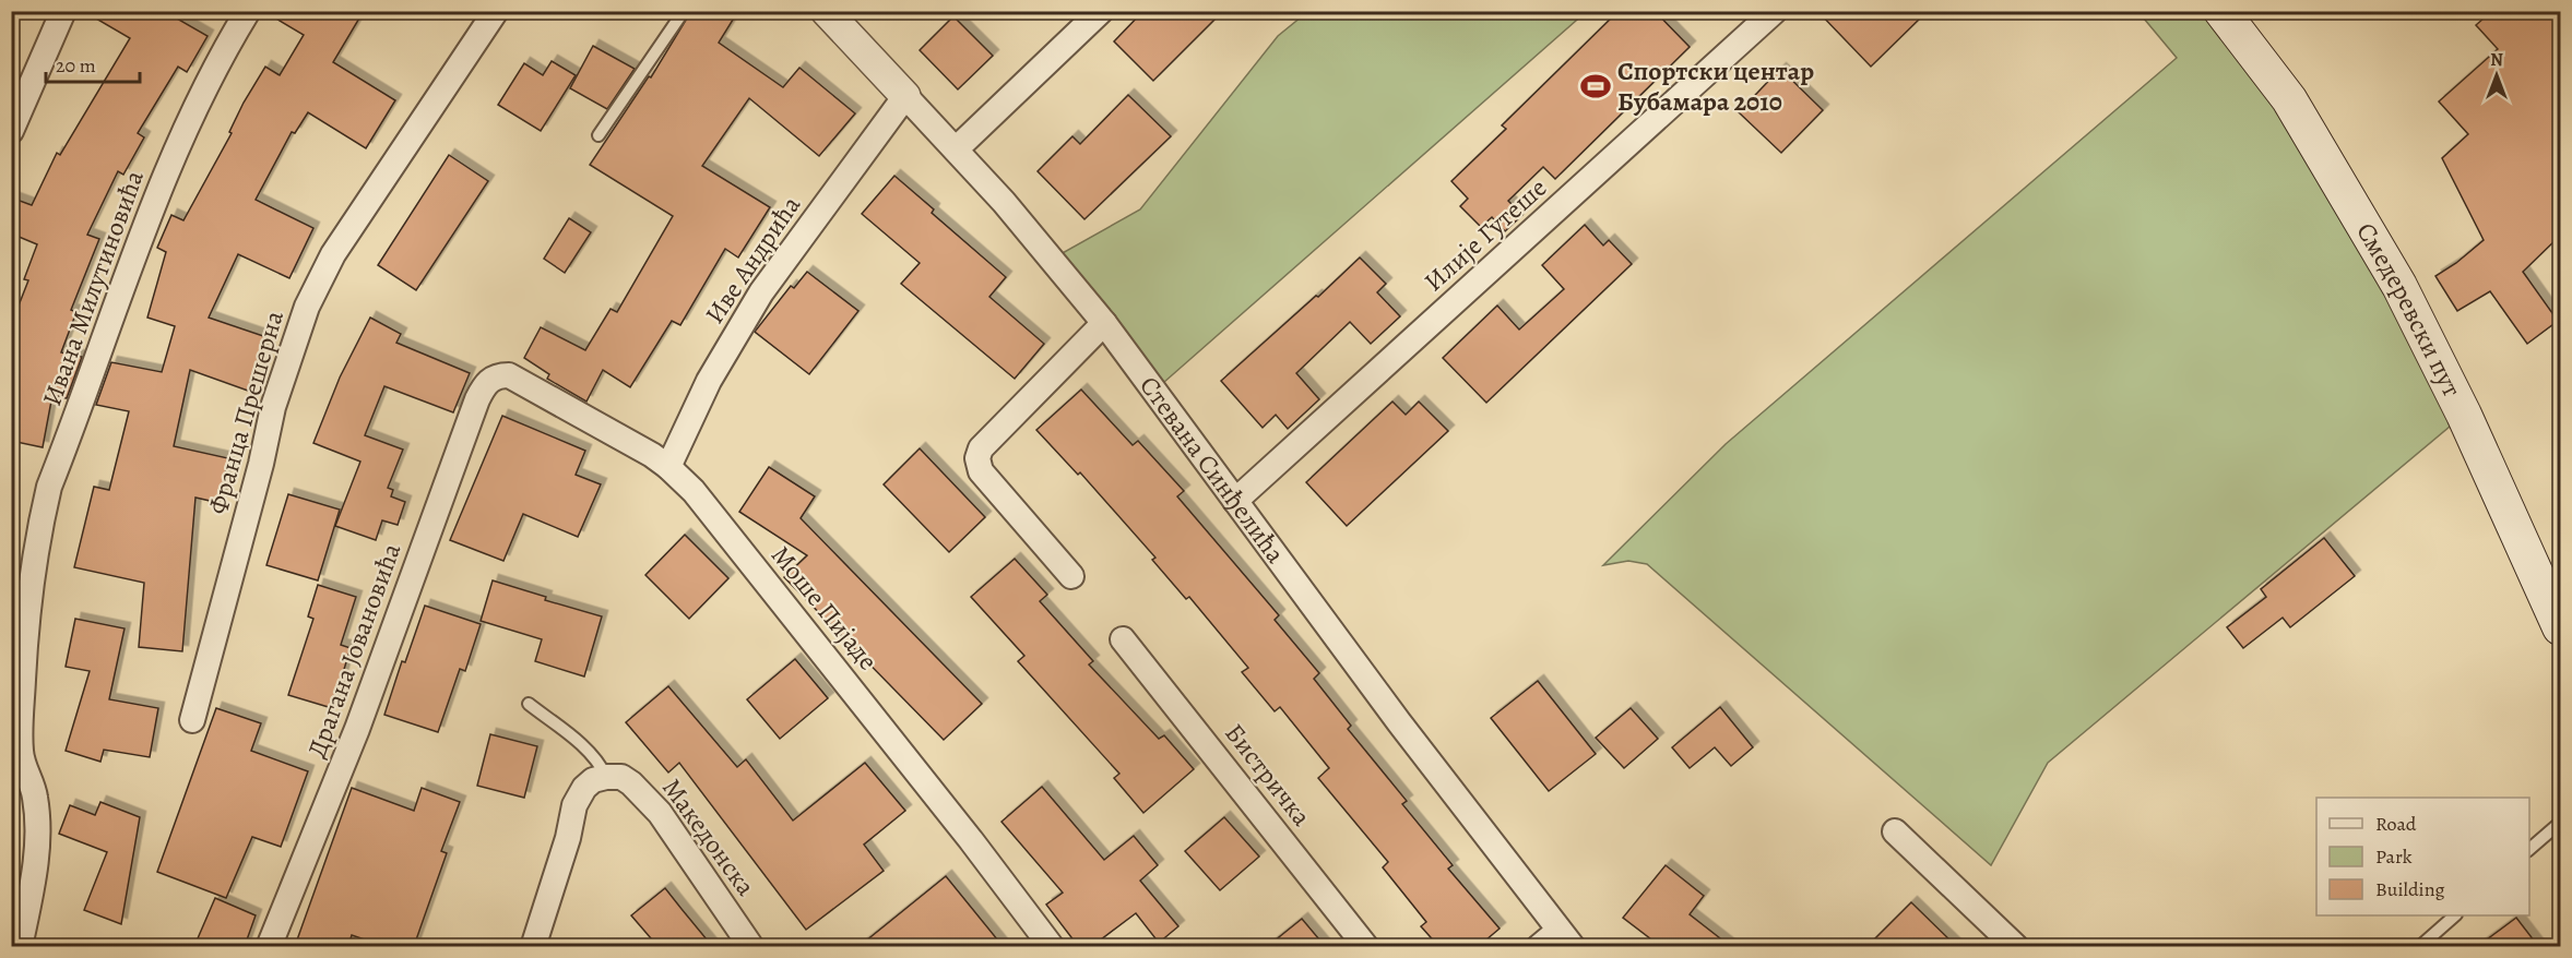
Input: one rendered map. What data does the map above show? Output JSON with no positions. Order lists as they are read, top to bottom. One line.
{"streets":{"main road":["Смедеревски пут"],"street":["Илије Гутеше","Иве Андрића","Ивана Милутиновића","Франца Прешерна","Стевана Синђелића","Моше Пијаде","Драгана Јовановића","Бистричка","Македонска"]},"crossings":[["Илије Гутеше","Стевана Синђелића"],["Иве Андрића","Стевана Синђелића"],["Иве Андрића","Моше Пијаде"],["Моше Пијаде","Драгана Јовановића"]],"places":{"sports":["Спортски центар Бубамара 2010"]},"legend":["Road","Park","Building"],"scale_bar":"20 m","north":"top"}
